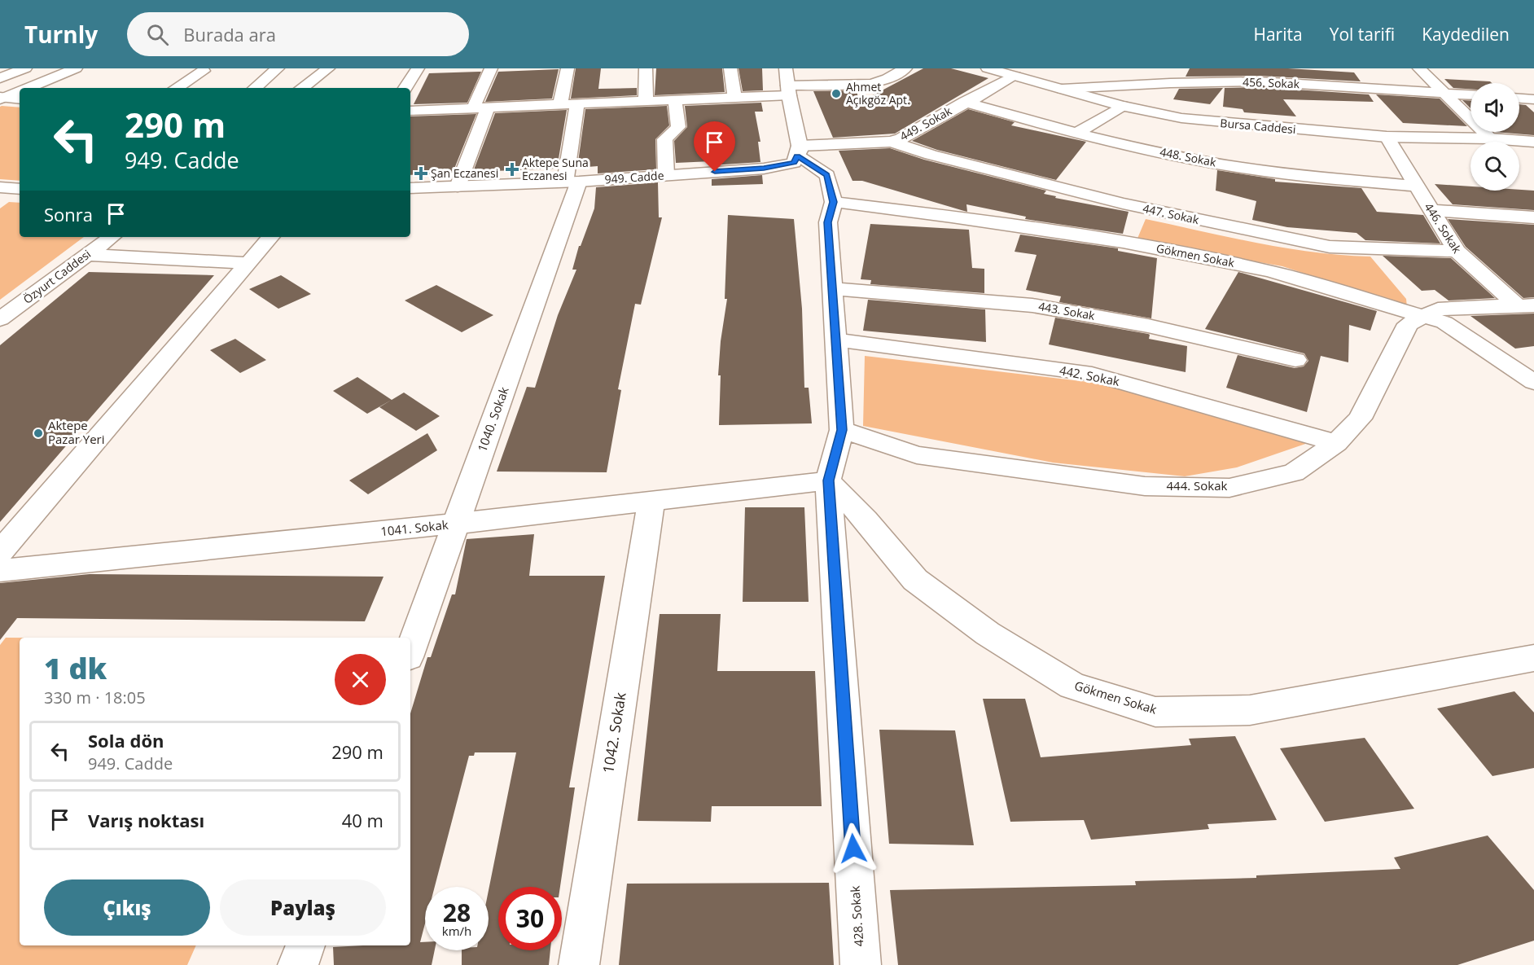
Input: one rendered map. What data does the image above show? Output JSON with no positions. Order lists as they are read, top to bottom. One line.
{"streets":{"street":["456. Sokak","449. Sokak","Bursa Caddesi","448. Sokak","949. Cadde","447. Sokak","446. Sokak","Gökmen Sokak","Özyurt Caddesi","443. Sokak","442. Sokak","1040. Sokak","444. Sokak","1041. Sokak","1042. Sokak","428. Sokak"]},"crossings":[["456. Sokak","Bursa Caddesi"],["449. Sokak","Bursa Caddesi"],["449. Sokak","448. Sokak"],["449. Sokak","949. Cadde"],["449. Sokak","447. Sokak"],["449. Sokak","428. Sokak"],["Bursa Caddesi","446. Sokak"],["448. Sokak","446. Sokak"],["949. Cadde","1040. Sokak"],["949. Cadde","428. Sokak"],["447. Sokak","446. Sokak"],["446. Sokak","444. Sokak"],["Gökmen Sokak","444. Sokak"],["Gökmen Sokak","1041. Sokak"],["Gökmen Sokak","428. Sokak"],["443. Sokak","428. Sokak"],["442. Sokak","444. Sokak"],["442. Sokak","428. Sokak"],["1040. Sokak","1041. Sokak"],["444. Sokak","428. Sokak"],["1041. Sokak","1042. Sokak"],["1041. Sokak","428. Sokak"]],"places":{"other":["Ahmet Açıkgöz Apt.","Aktepe Pazar Yeri"],"health":["Aktepe Suna Eczanesi","Şan Eczanesi"]},"page":{"header":"Turnly","search":"Burada ara","nav":["Harita","Yol tarifi","Kaydedilen"],"turn":["290 m","949. Cadde"],"then":"Sonra","heading":["1 dk","330 m · 18:05"],"list":[{"name":"Sola dön","note":"949. Cadde","value":"290 m"},{"name":"Varış noktası","value":"40 m"}],"buttons":["Çıkış","Paylaş"],"speed":"28 km/h","limit":"30"}}
